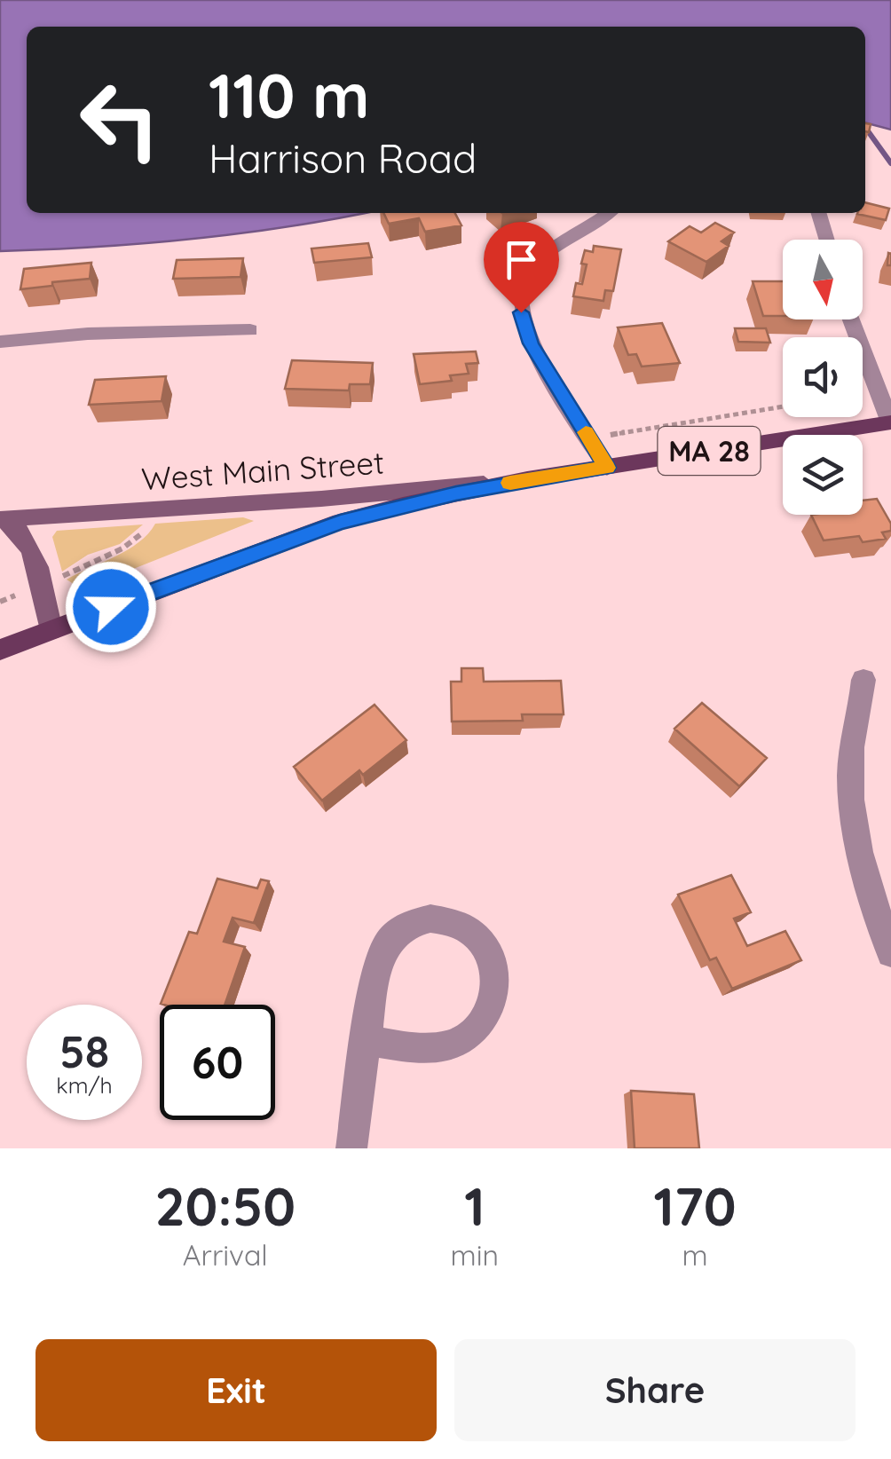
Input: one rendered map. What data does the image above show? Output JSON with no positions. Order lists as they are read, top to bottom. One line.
{"streets":{"main road":["MA 28","West Main Street"]},"crossings":[["MA 28","West Main Street"]],"north":"bottom","page":{"turn":["110 m","Harrison Road"],"speed":"58 km/h","limit":"60","eta":["20:50","Arrival","1","min","170","m"],"buttons":["Exit","Share"]}}
